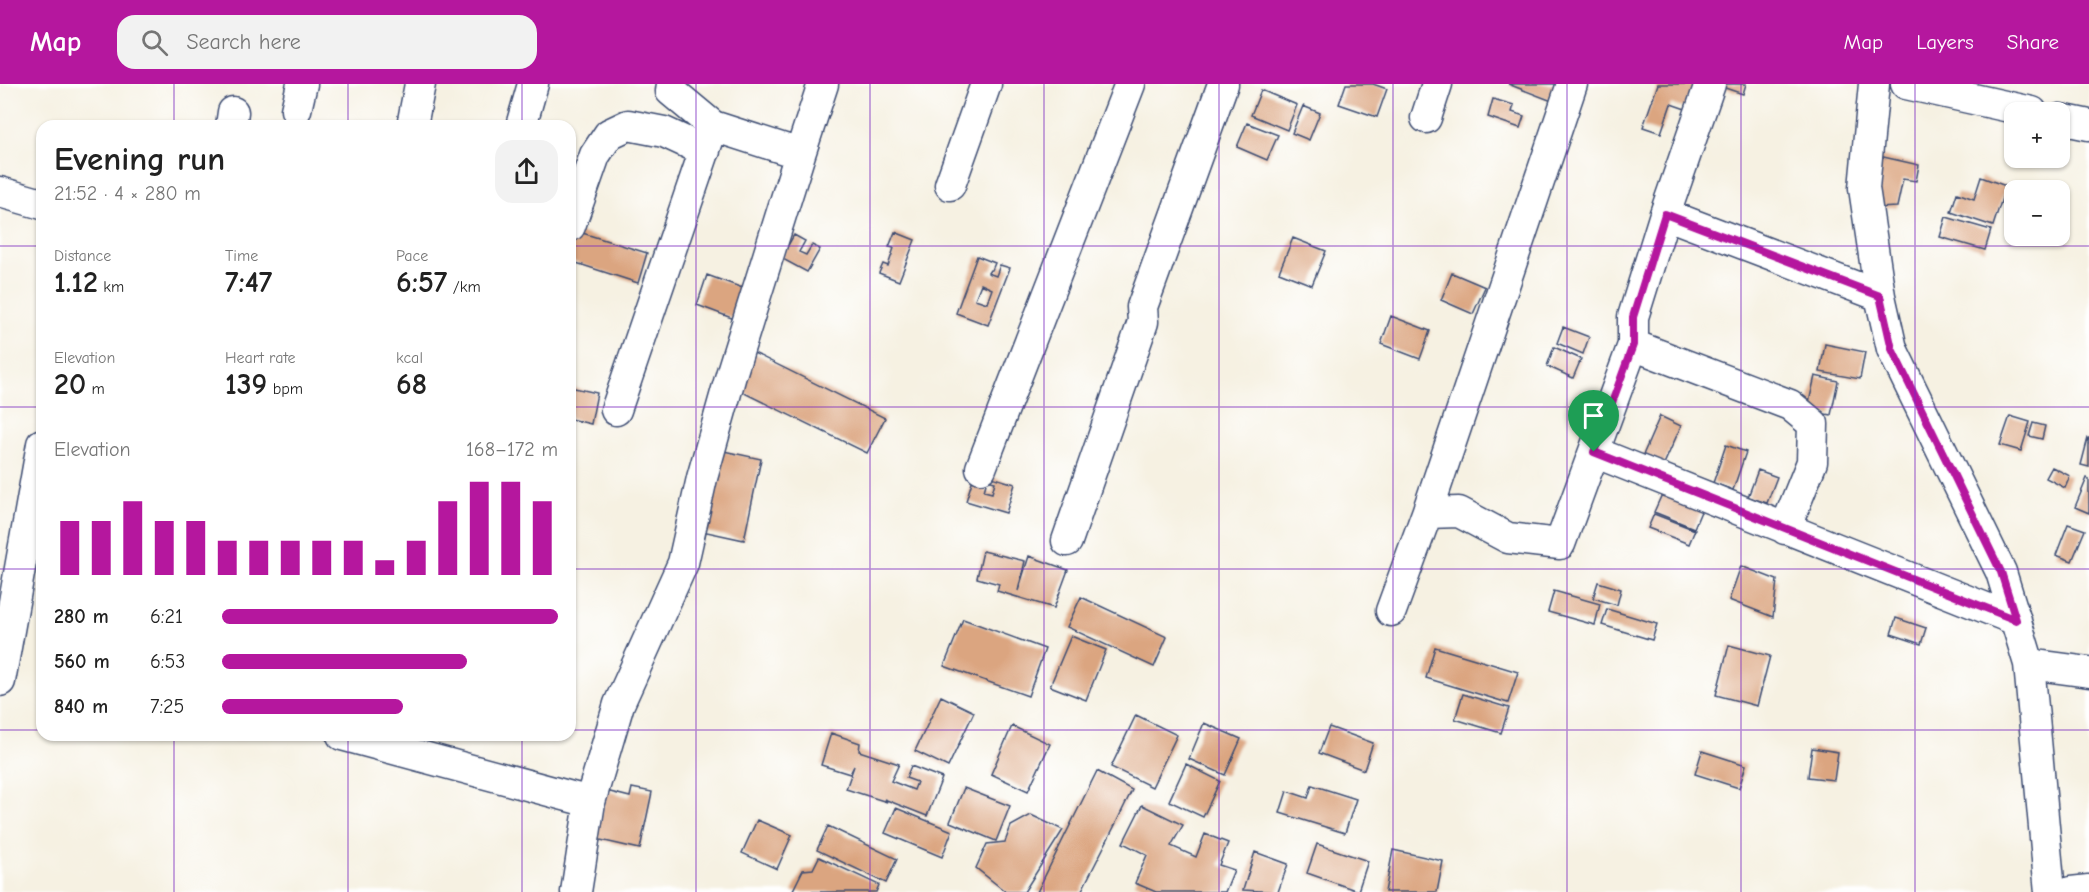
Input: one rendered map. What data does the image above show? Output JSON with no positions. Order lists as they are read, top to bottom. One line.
{"page":{"header":"Map","search":"Search here","nav":["Map","Layers","Share"],"map_buttons":["+","−"],"heading":["Evening run","21:52 · 4 × 280 m"],"stats":[["Distance","1.12 km"],["Time","7:47"],["Pace","6:57 /km"],["Elevation","20 m"],["Heart rate","139 bpm"],["kcal","68"]],"chart":["Elevation","168–172 m"],"list":[{"name":"280 m","note":"6:21"},{"name":"560 m","note":"6:53"},{"name":"840 m","note":"7:25"}]}}
